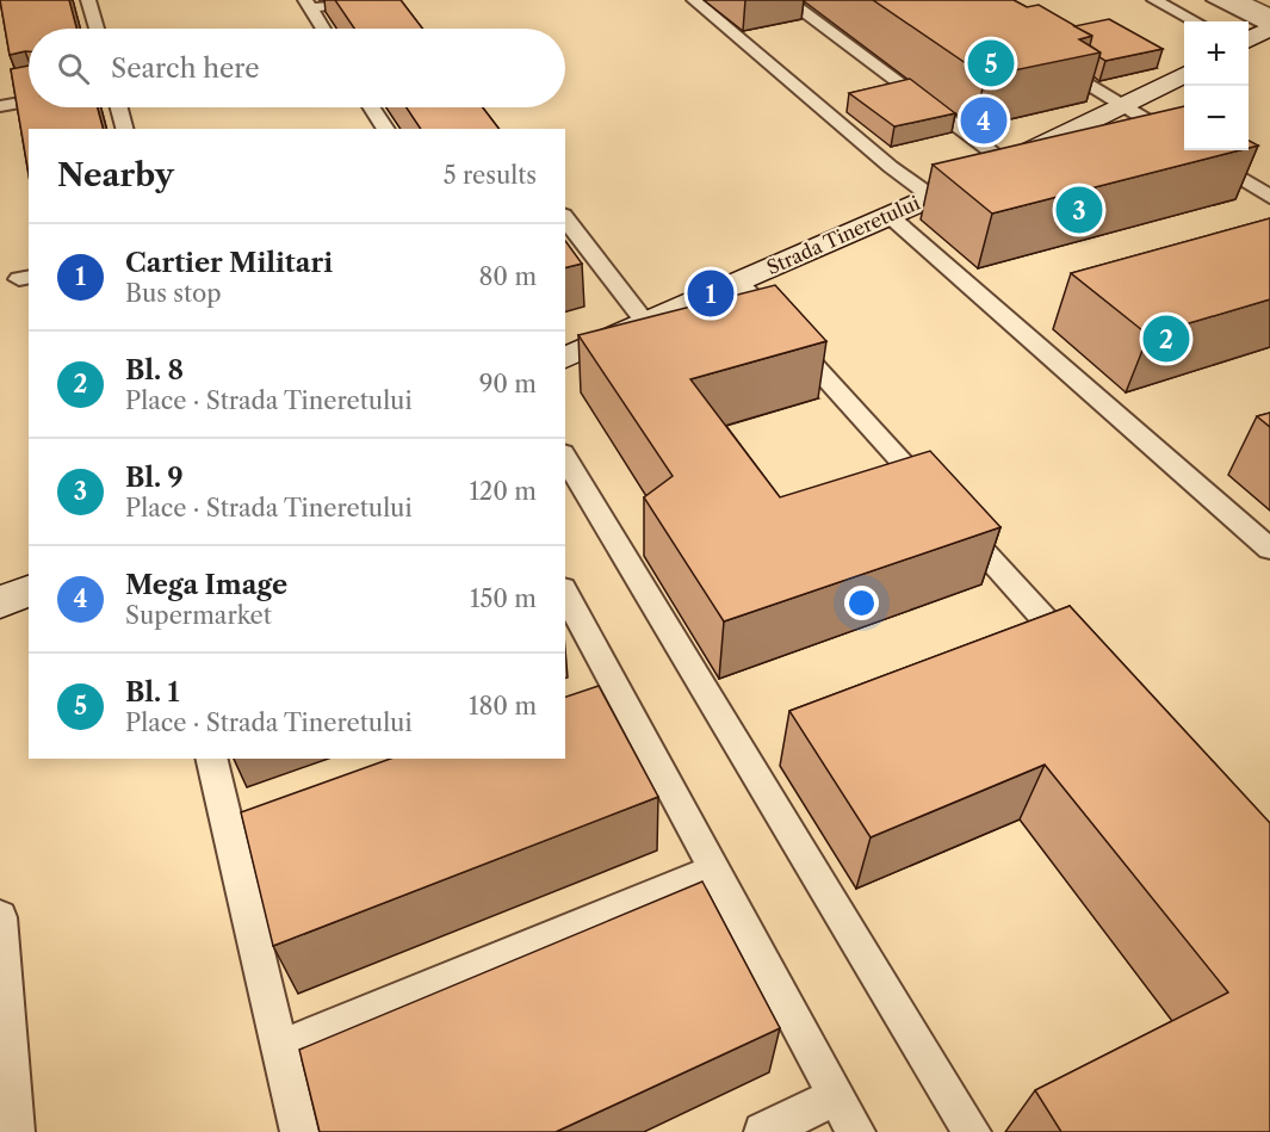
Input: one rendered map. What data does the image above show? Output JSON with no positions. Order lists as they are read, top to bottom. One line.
{"streets":{"street":["Strada Tineretului"]},"page":{"map_buttons":["+","−"],"search":"Search here","pins":["5","4","3","1","2"],"heading":["Nearby","5 results"],"list":[{"mark":"1","name":"Cartier Militari","note":"Bus stop","value":"80 m"},{"mark":"2","name":"Bl. 8","note":"Place · Strada Tineretului","value":"90 m"},{"mark":"3","name":"Bl. 9","note":"Place · Strada Tineretului","value":"120 m"},{"mark":"4","name":"Mega Image","note":"Supermarket","value":"150 m"},{"mark":"5","name":"Bl. 1","note":"Place · Strada Tineretului","value":"180 m"}]}}
